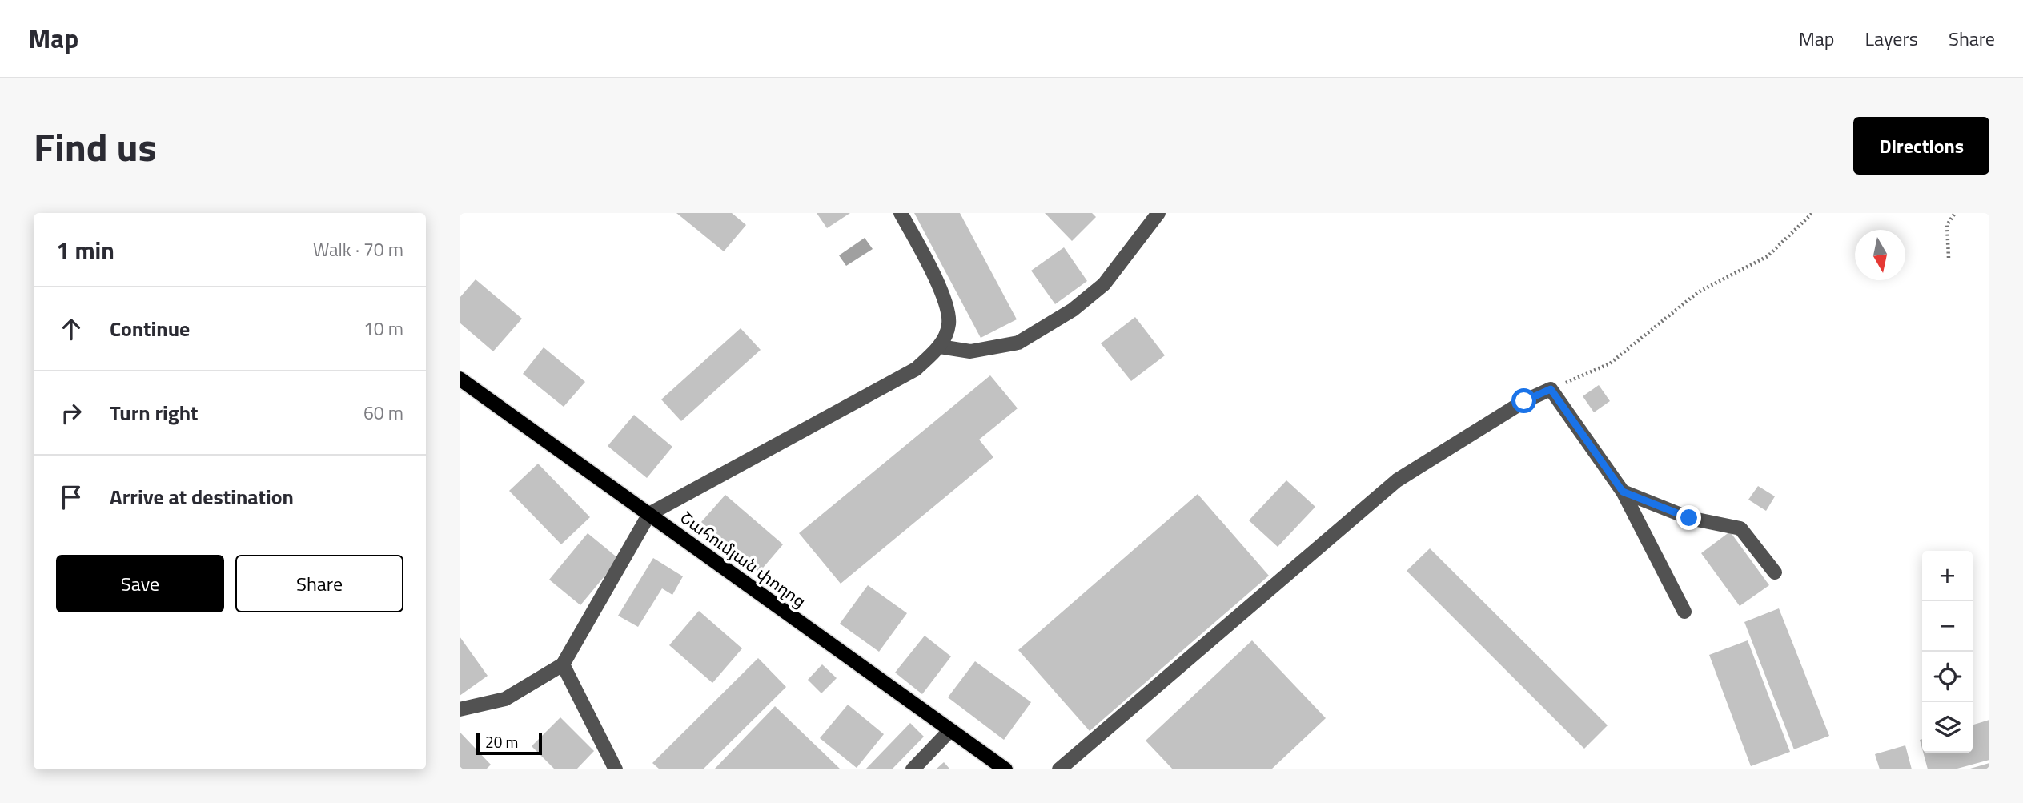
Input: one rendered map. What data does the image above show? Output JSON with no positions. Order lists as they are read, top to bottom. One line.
{"streets":{"main road":["Շահումյան փողոց"]},"scale_bar":"20 m","north":"bottom","page":{"header":"Map","nav":["Map","Layers","Share"],"title":"Find us","buttons":["Directions",["Save","Share"]],"heading":["1 min","Walk · 70 m"],"list":[["Continue","10 m"],["Turn right","60 m"],"Arrive at destination"],"map_buttons":["+","−"],"scale":"20 m"}}
